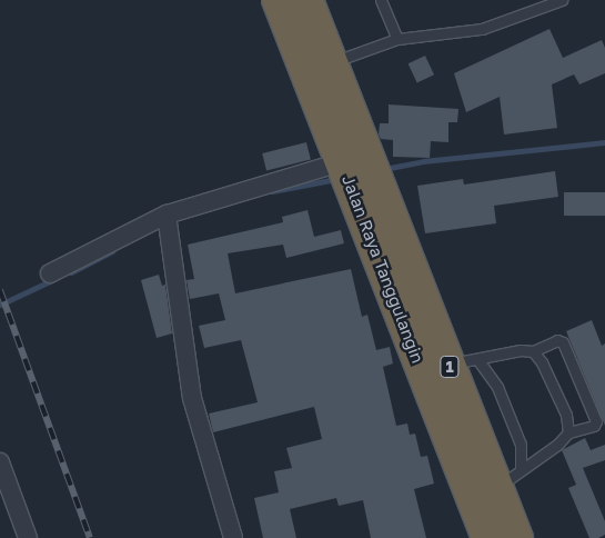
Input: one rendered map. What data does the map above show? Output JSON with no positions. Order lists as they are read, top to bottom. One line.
{"streets":{"highway":["Jalan Raya Tanggulangin","1"]},"crossings":[["Jalan Raya Tanggulangin","1"]]}
